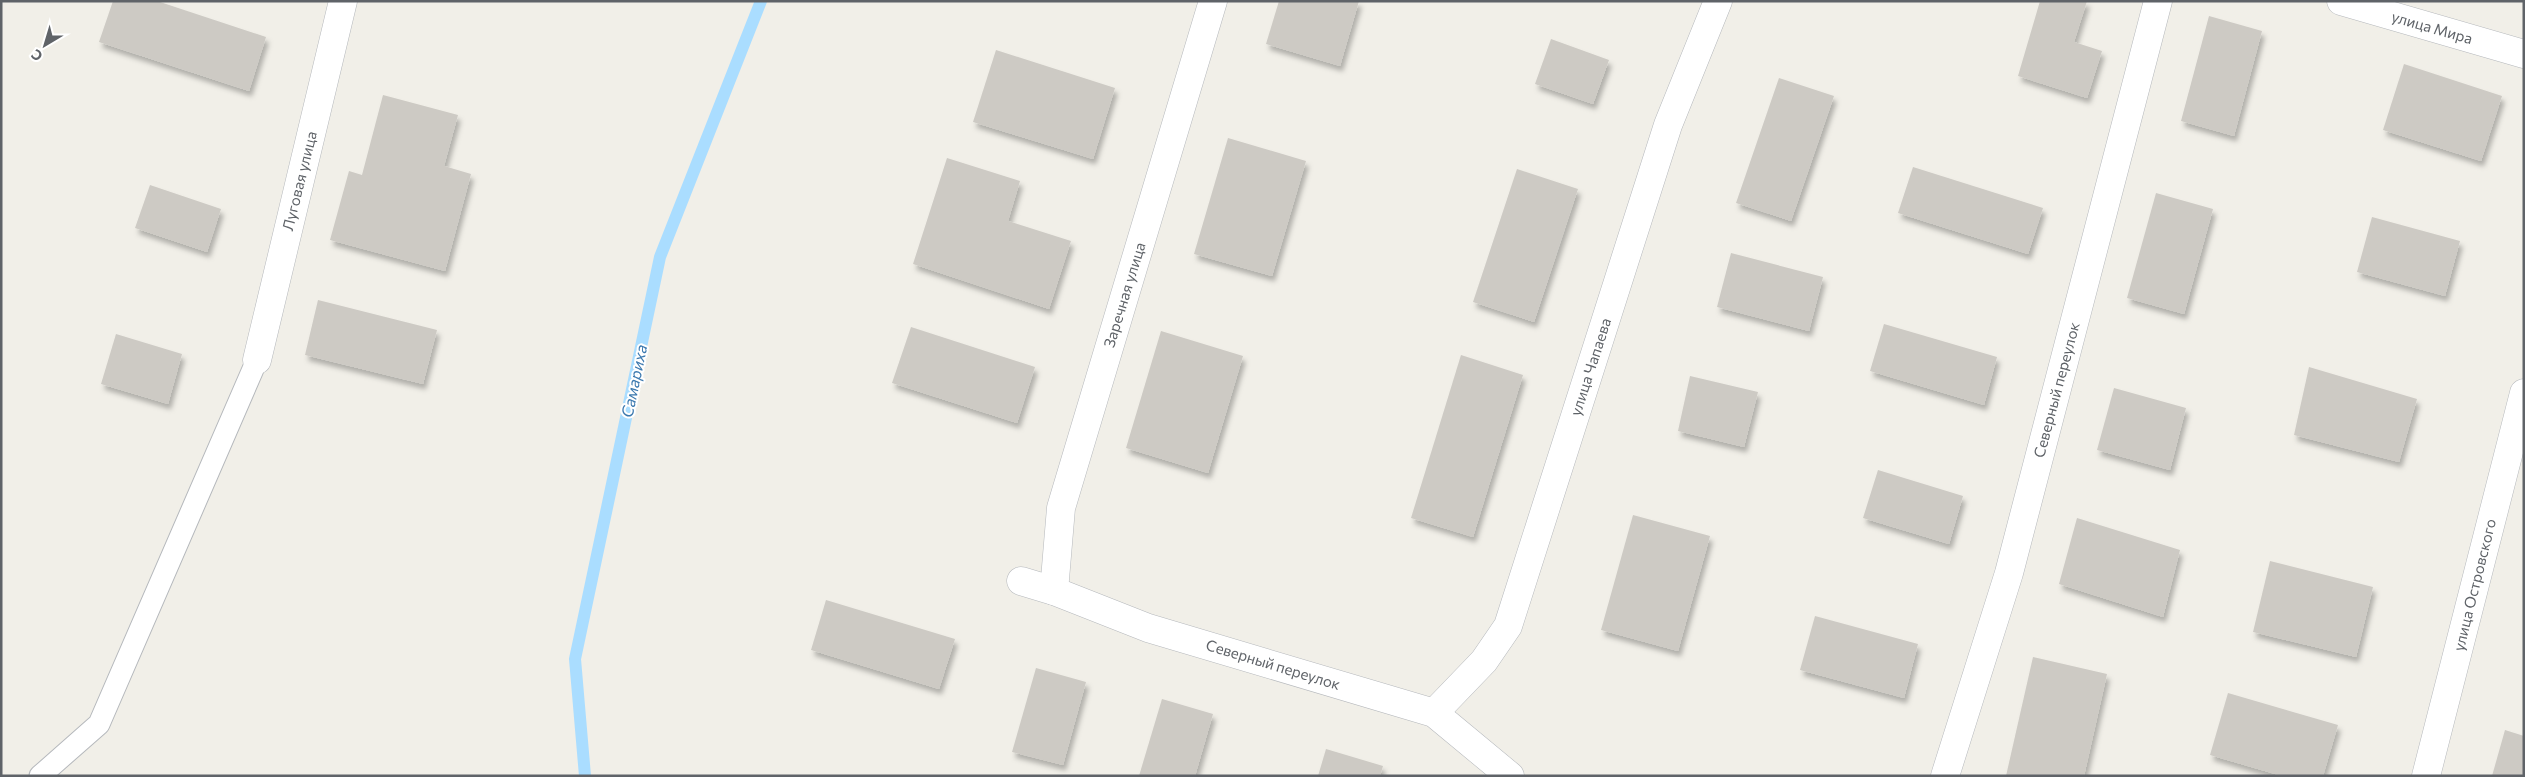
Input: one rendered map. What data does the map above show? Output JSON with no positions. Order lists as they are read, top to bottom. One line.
{"streets":{"street":["улица Мира","Луговая улица","Заречная улица","улица Чапаева","Северный переулок","улица Островского"]},"crossings":[["Заречная улица","Северный переулок"],["улица Чапаева","Северный переулок"]],"water":["Самариха"],"north":"bottom left"}
